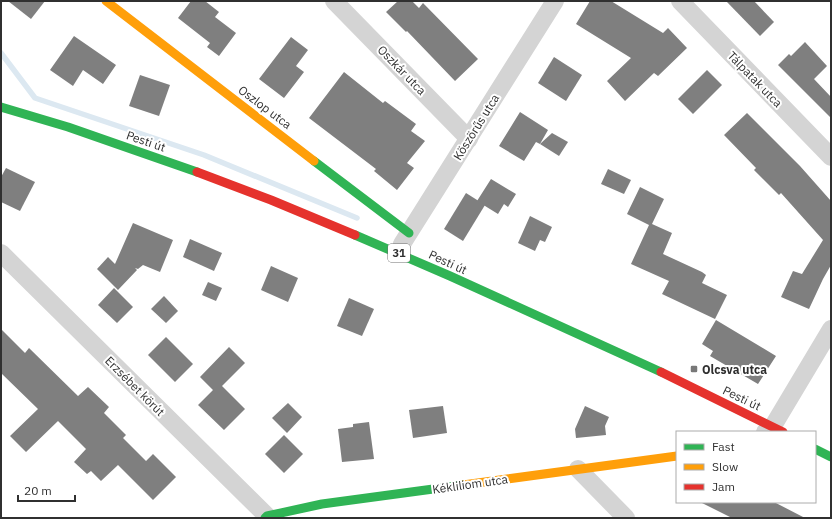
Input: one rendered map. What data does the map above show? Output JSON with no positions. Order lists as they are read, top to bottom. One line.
{"streets":{"main road":["Oszlop utca","Pesti út","31","Kékliliom utca"],"street":["Oszkár utca","Tálpatak utca","Köszörűs utca","Erzsébet körút"]},"crossings":[["Oszkár utca","Köszörűs utca"],["Oszlop utca","Köszörűs utca"],["Köszörűs utca","Pesti út"],["Erzsébet körút","Kékliliom utca"]],"places":{"transit":["Olcsva utca"]},"legend":["Fast","Slow","Jam"],"scale_bar":"20 m"}
